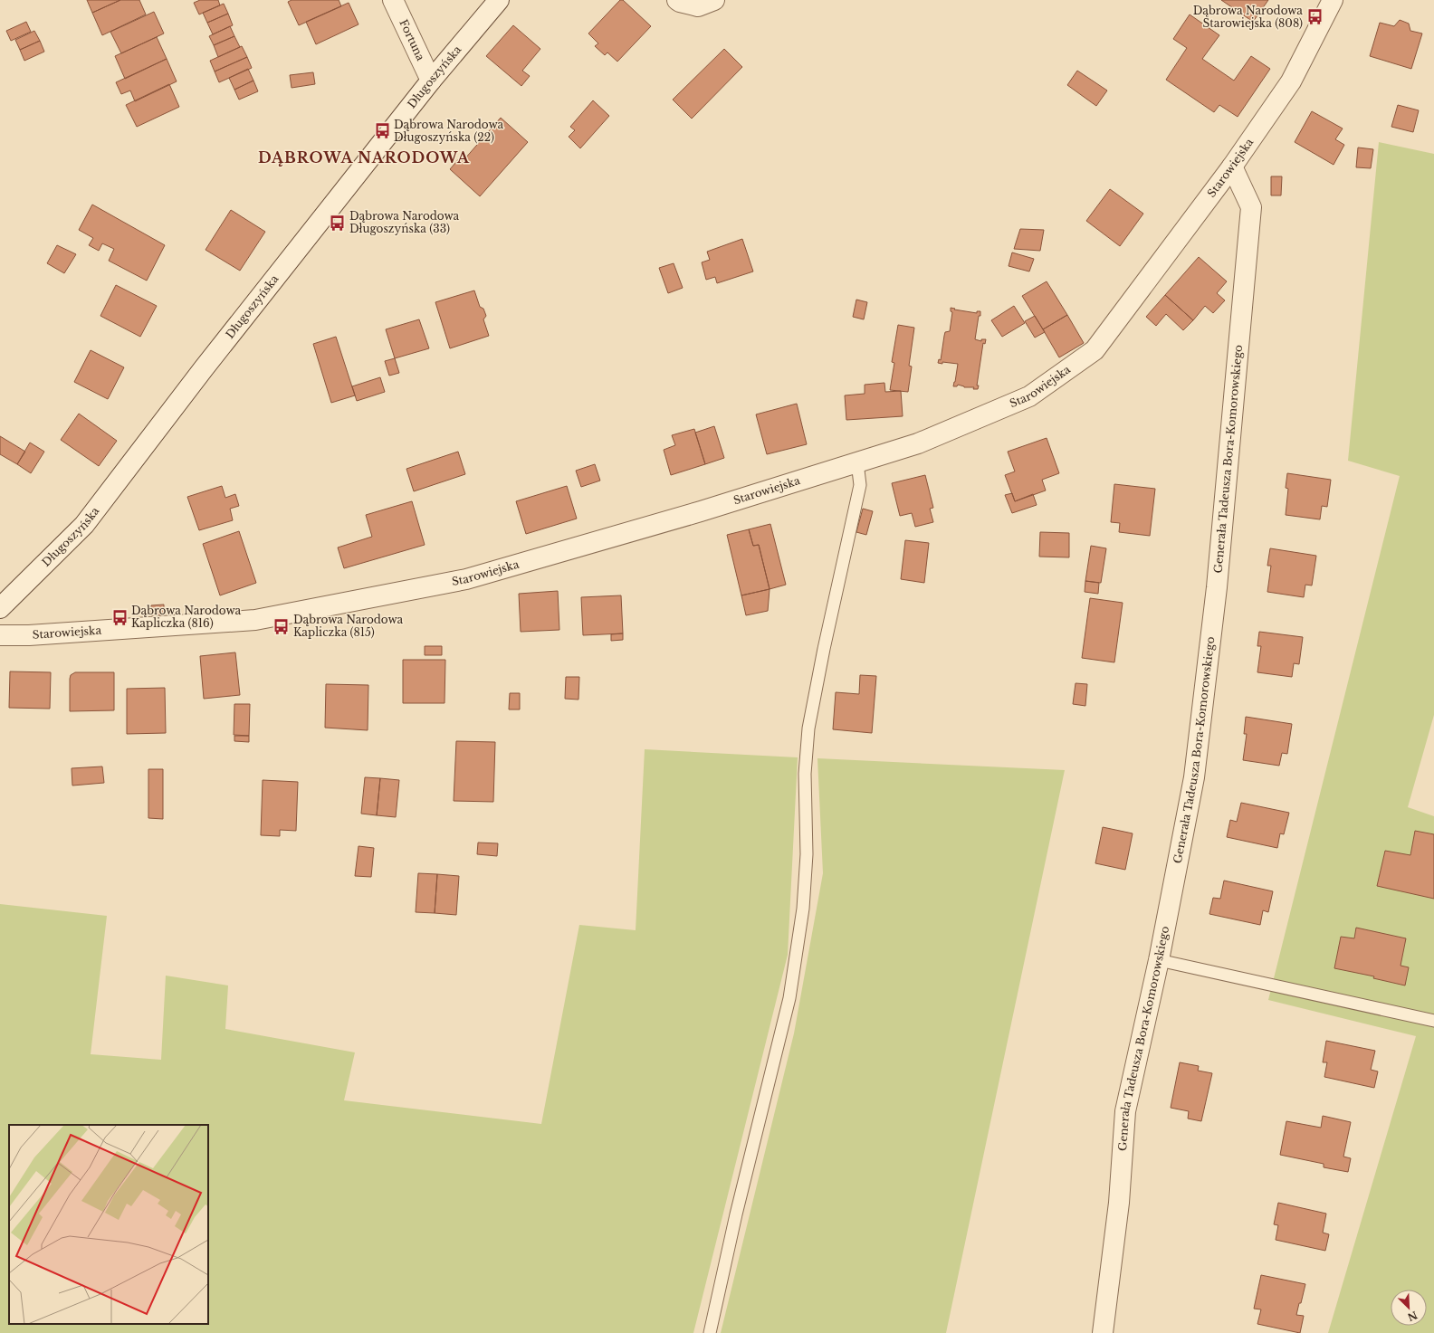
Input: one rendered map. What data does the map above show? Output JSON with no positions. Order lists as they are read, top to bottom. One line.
{"streets":{"street":["Fortuna","Długoszyńska","Starowiejska","Generała Tadeusza Bora-Komorowskiego"]},"crossings":[["Fortuna","Długoszyńska"],["Starowiejska","Generała Tadeusza Bora-Komorowskiego"]],"districts":["DĄBROWA NARODOWA"],"places":{"bus stop":["Dąbrowa Narodowa Starowiejska (808)","Dąbrowa Narodowa Długoszyńska (22)","Dąbrowa Narodowa Długoszyńska (33)","Dąbrowa Narodowa Kapliczka (816)","Dąbrowa Narodowa Kapliczka (815)"]},"north":"bottom right"}
